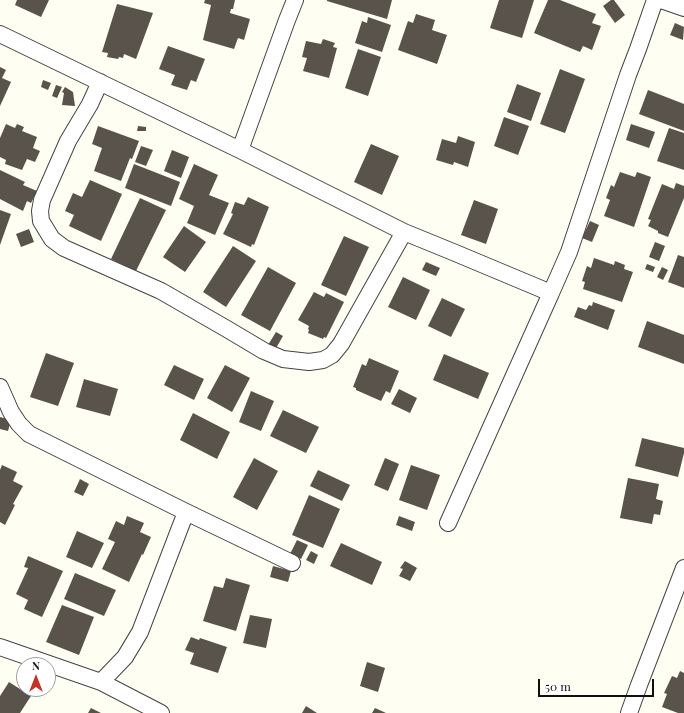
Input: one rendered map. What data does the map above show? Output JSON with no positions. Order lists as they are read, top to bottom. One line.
{"scale_bar":"50 m","north":"top"}
